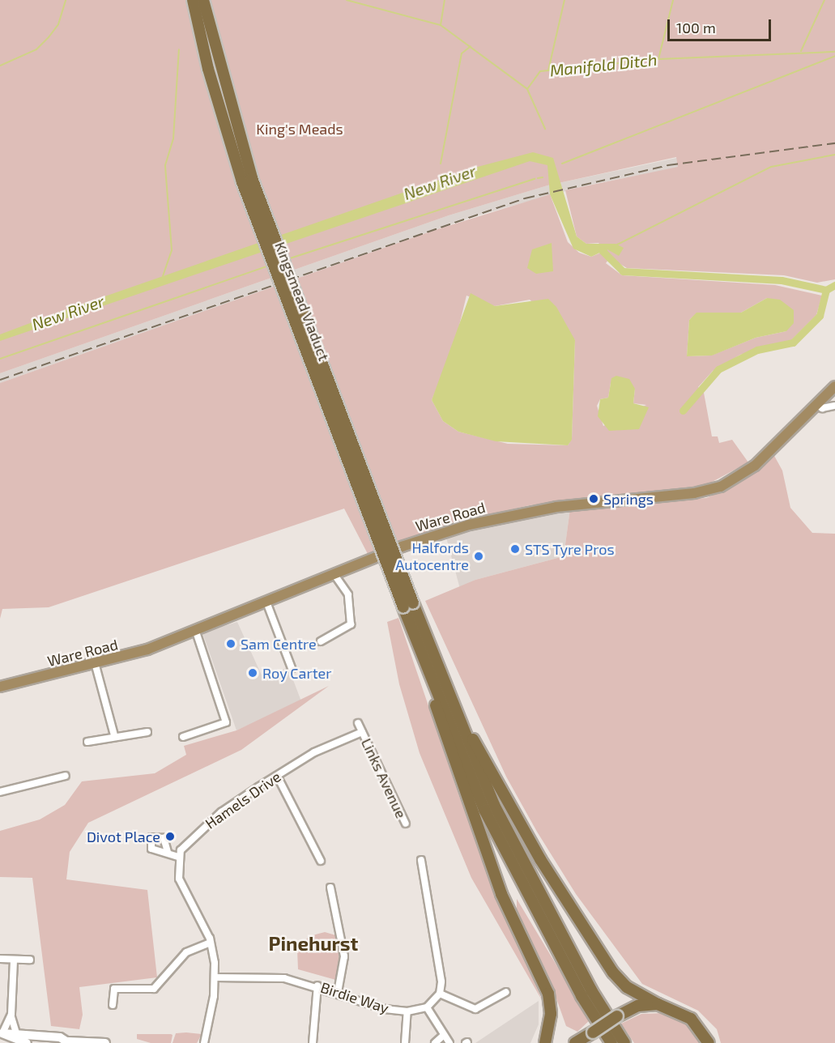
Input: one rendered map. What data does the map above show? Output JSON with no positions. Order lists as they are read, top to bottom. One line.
{"streets":{"highway":["Kingsmead Viaduct"],"main road":["Ware Road"],"street":["Links Avenue","Hamels Drive","Birdie Way"]},"crossings":[["Links Avenue","Hamels Drive"]],"districts":["Pinehurst"],"water":["Manifold Ditch","New River"],"parks":["King's Meads"],"places":["Springs","STS Tyre Pros","Halfords Autocentre","Sam Centre","Roy Carter","Divot Place"],"scale_bar":"100 m"}
